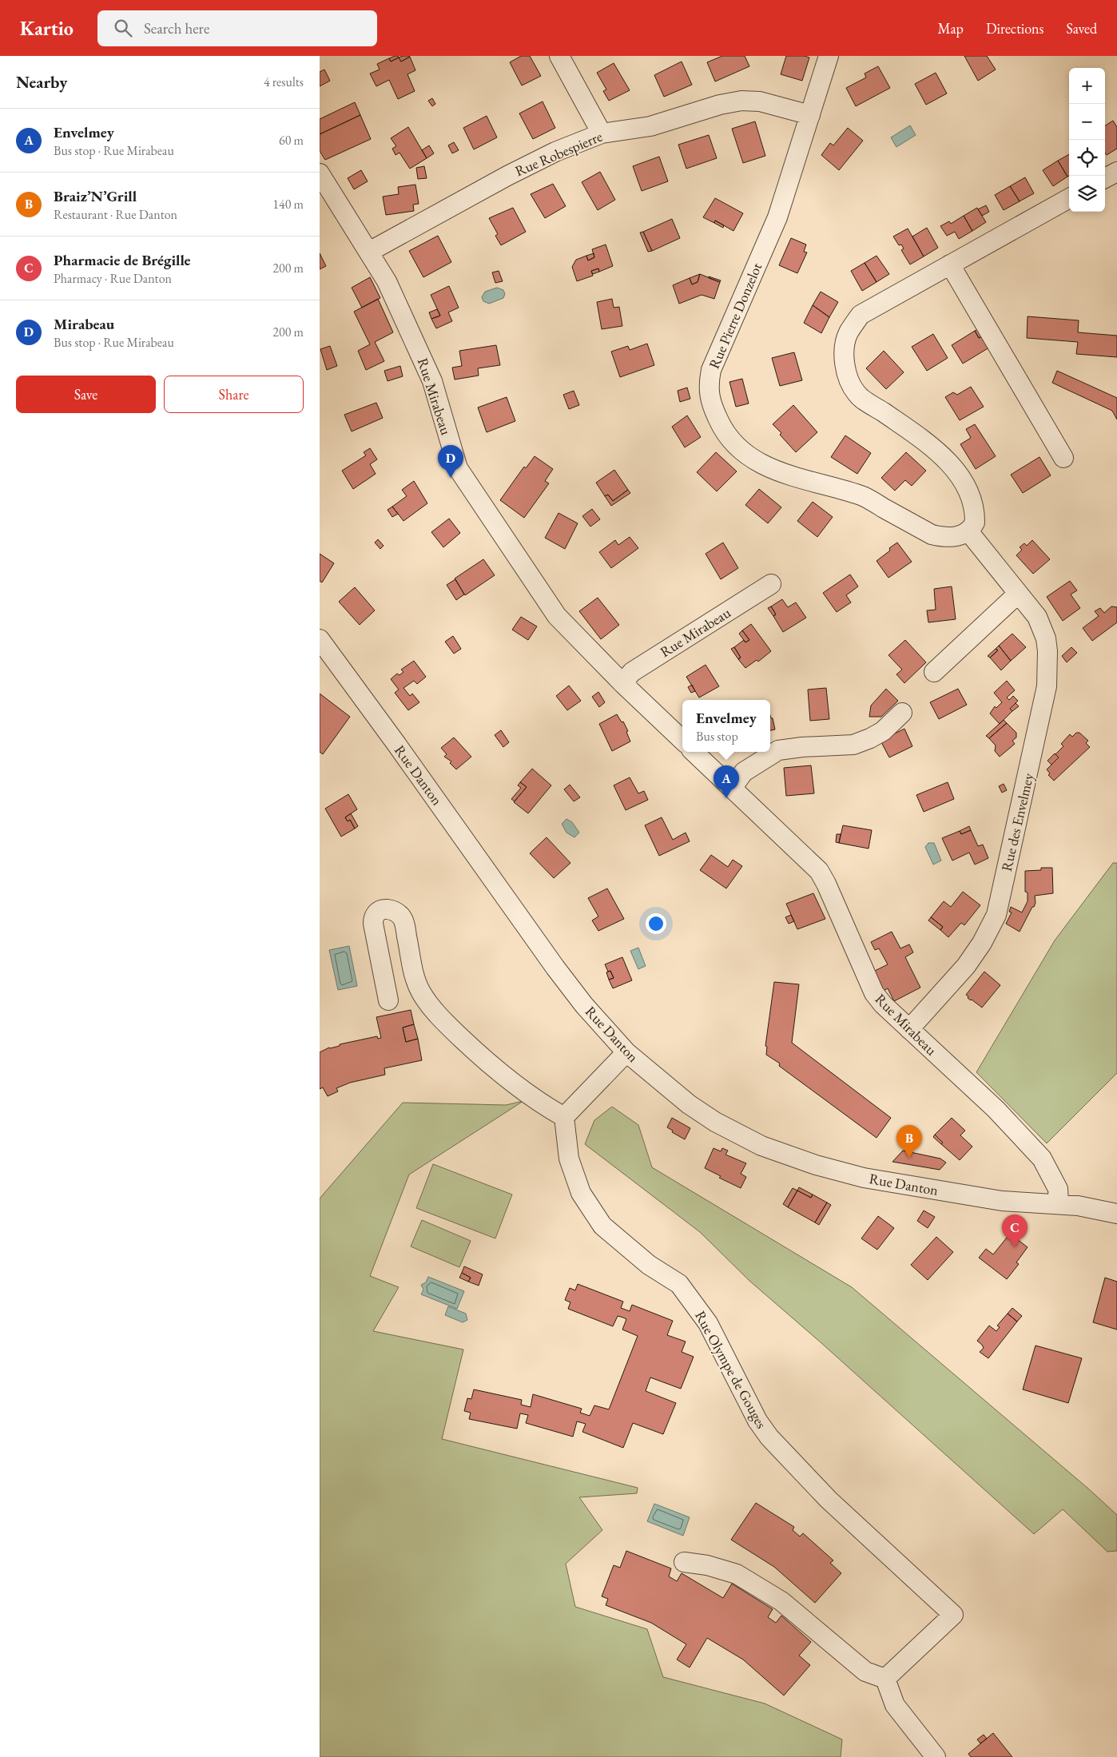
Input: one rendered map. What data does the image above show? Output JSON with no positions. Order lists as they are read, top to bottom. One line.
{"streets":{"street":["Rue Robespierre","Rue Pierre Donzelot","Rue Mirabeau","Rue Danton","Rue des Envelmey","Rue Olympe de Gouges"]},"crossings":[["Rue Robespierre","Rue Pierre Donzelot"],["Rue Robespierre","Rue Mirabeau"],["Rue Pierre Donzelot","Rue des Envelmey"],["Rue Mirabeau","Rue Danton"],["Rue Mirabeau","Rue des Envelmey"]],"page":{"header":"Kartio","search":"Search here","nav":["Map","Directions","Saved"],"heading":["Nearby","4 results"],"map_buttons":["+","−"],"list":[{"mark":"A","name":"Envelmey","note":"Bus stop · Rue Mirabeau","value":"60 m"},{"mark":"B","name":"Braiz’N’Grill","note":"Restaurant · Rue Danton","value":"140 m"},{"mark":"C","name":"Pharmacie de Brégille","note":"Pharmacy · Rue Danton","value":"200 m"},{"mark":"D","name":"Mirabeau","note":"Bus stop · Rue Mirabeau","value":"200 m"}],"buttons":["Save","Share"],"pins":["D","A","B","C"],"popup":["Envelmey","Bus stop"]}}
